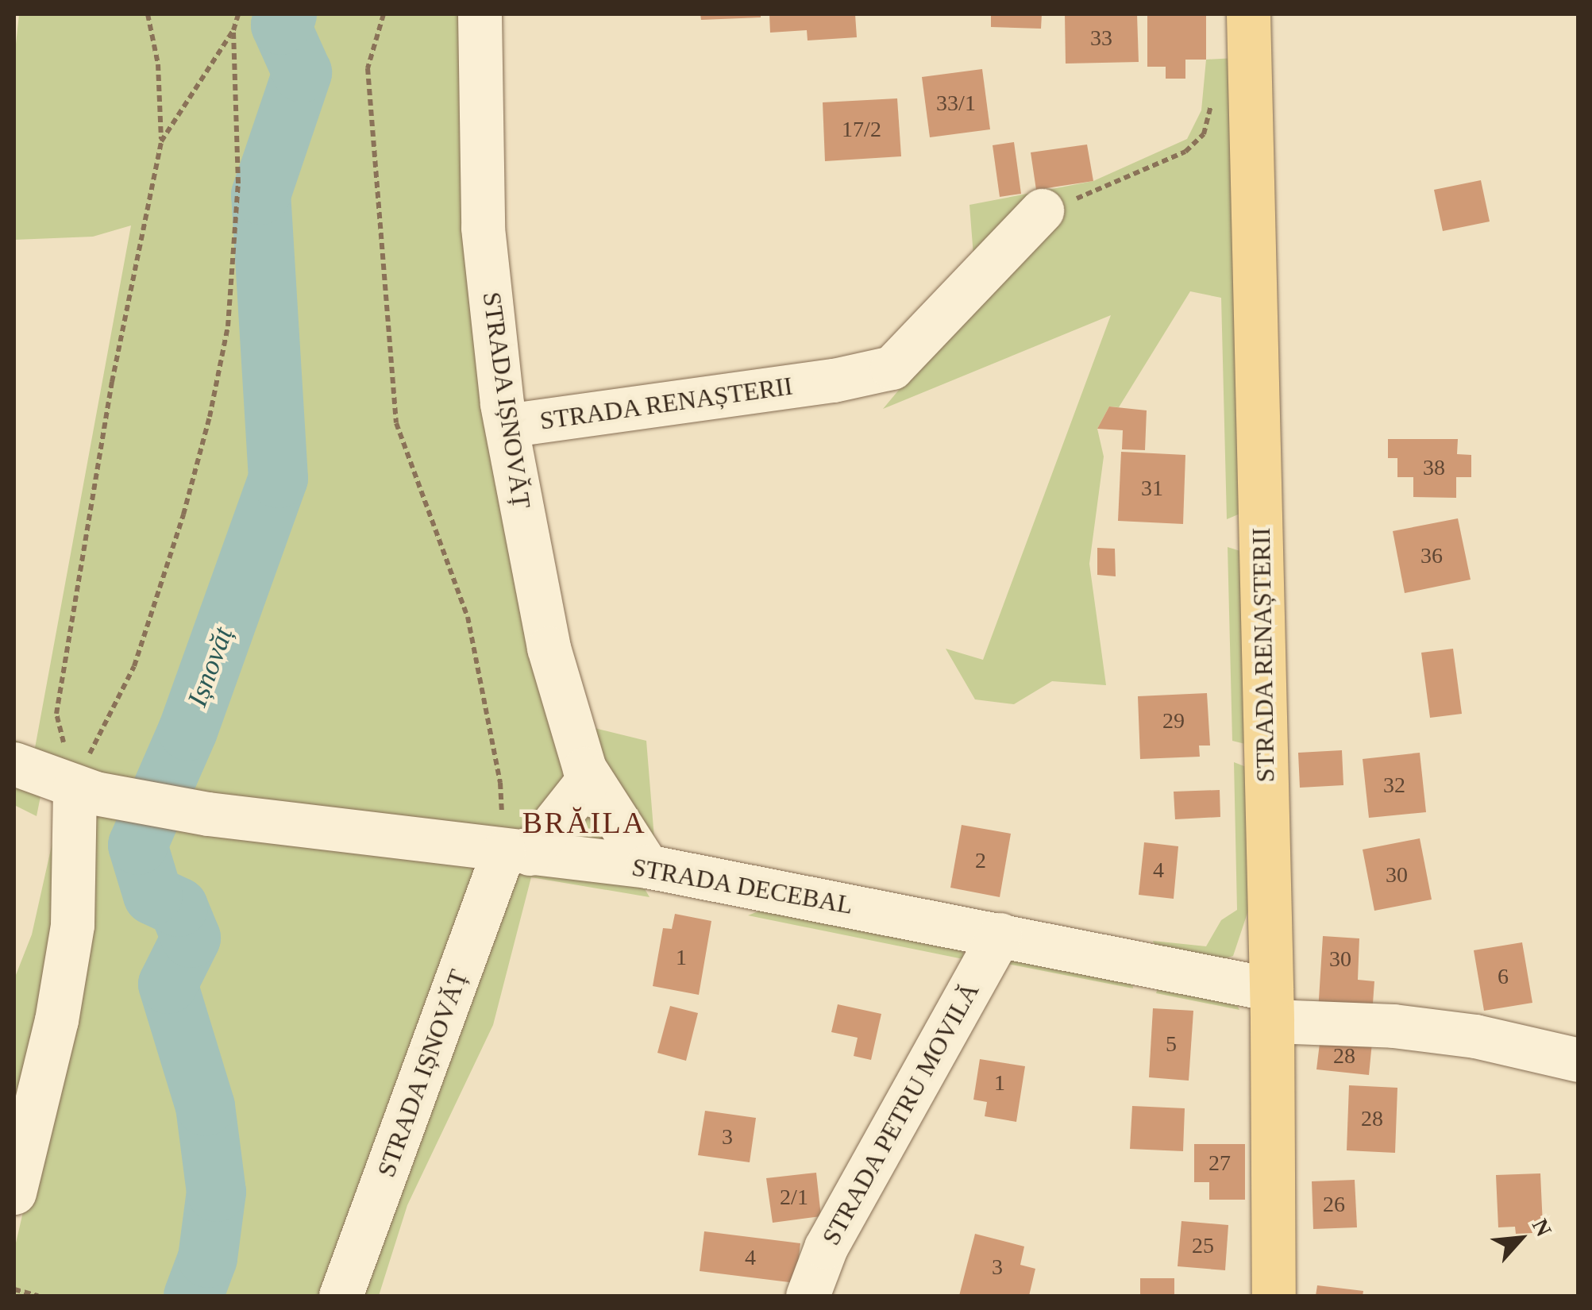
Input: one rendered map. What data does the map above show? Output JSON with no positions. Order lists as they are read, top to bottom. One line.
{"streets":{"main road":["STRADA RENAȘTERII"],"street":["STRADA IȘNOVĂȚ","STRADA DECEBAL","STRADA PETRU MOVILĂ"]},"crossings":[["STRADA IȘNOVĂȚ","STRADA RENAȘTERII"],["STRADA IȘNOVĂȚ","STRADA DECEBAL"],["STRADA RENAȘTERII","STRADA DECEBAL"],["STRADA DECEBAL","STRADA PETRU MOVILĂ"]],"districts":["BRĂILA"],"water":["Ișnovăț"],"house_numbers":["33","33/1","17/2","38","31","36","29","32","2","4","30","1","30","6","5","28","1","28","3","27","2/1","26","25","4","3"],"north":"top right"}
